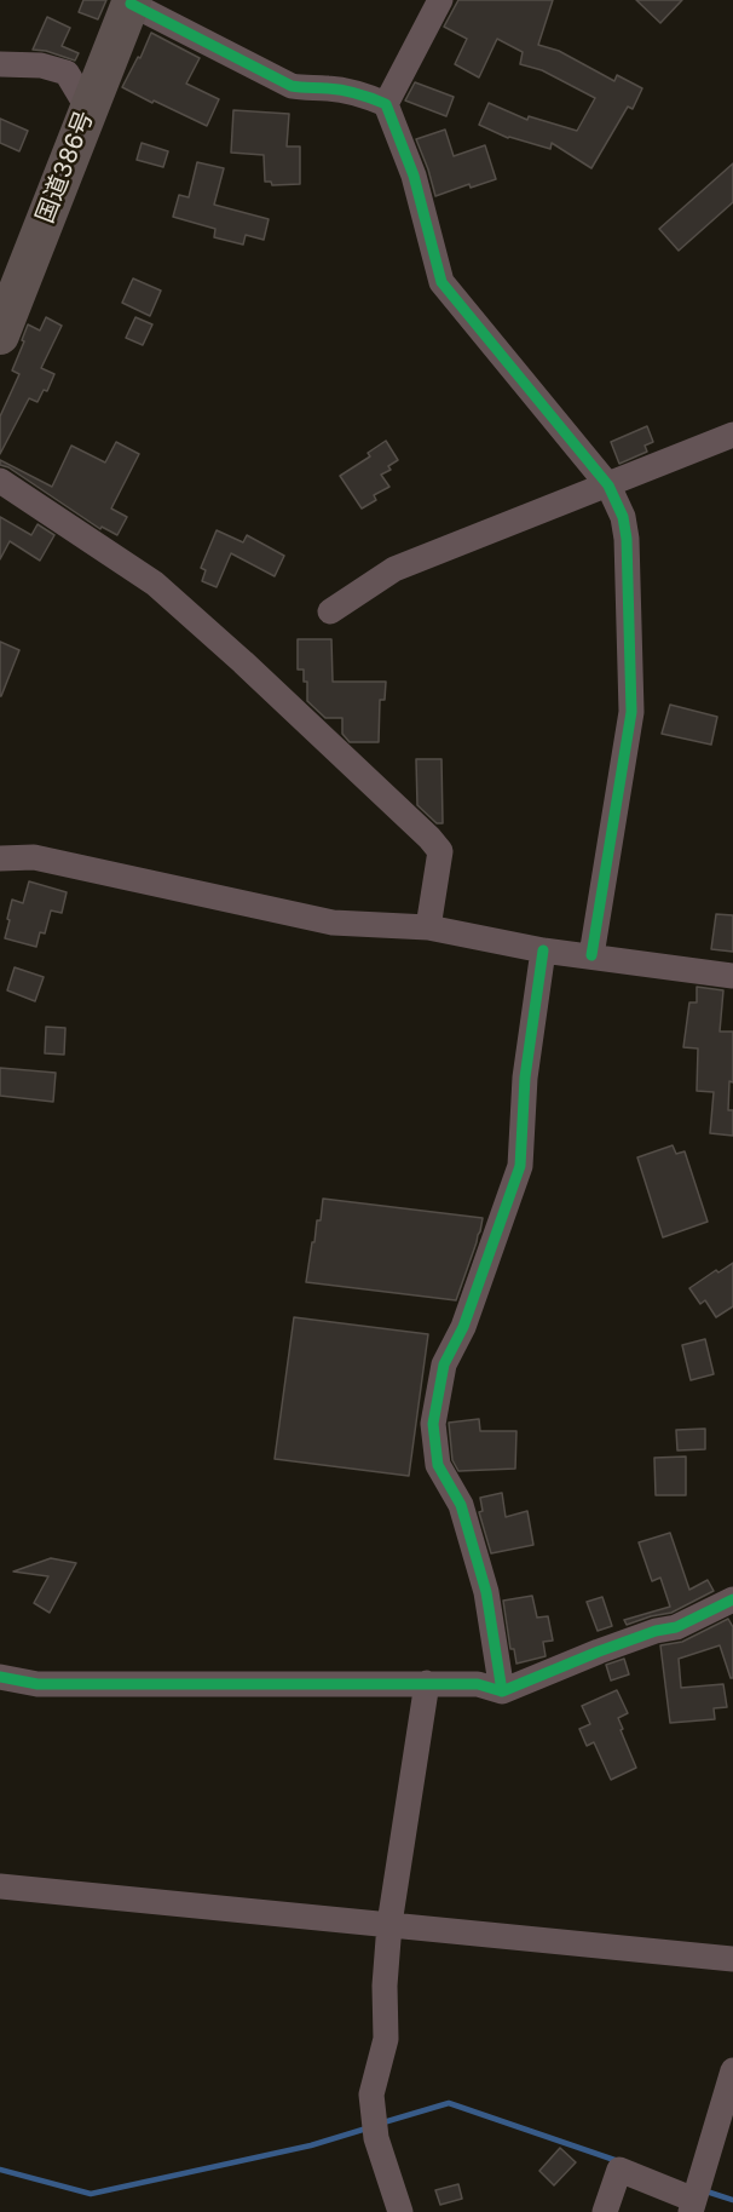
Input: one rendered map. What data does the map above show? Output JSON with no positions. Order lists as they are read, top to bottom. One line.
{"streets":{"highway":["国道386号"]}}
